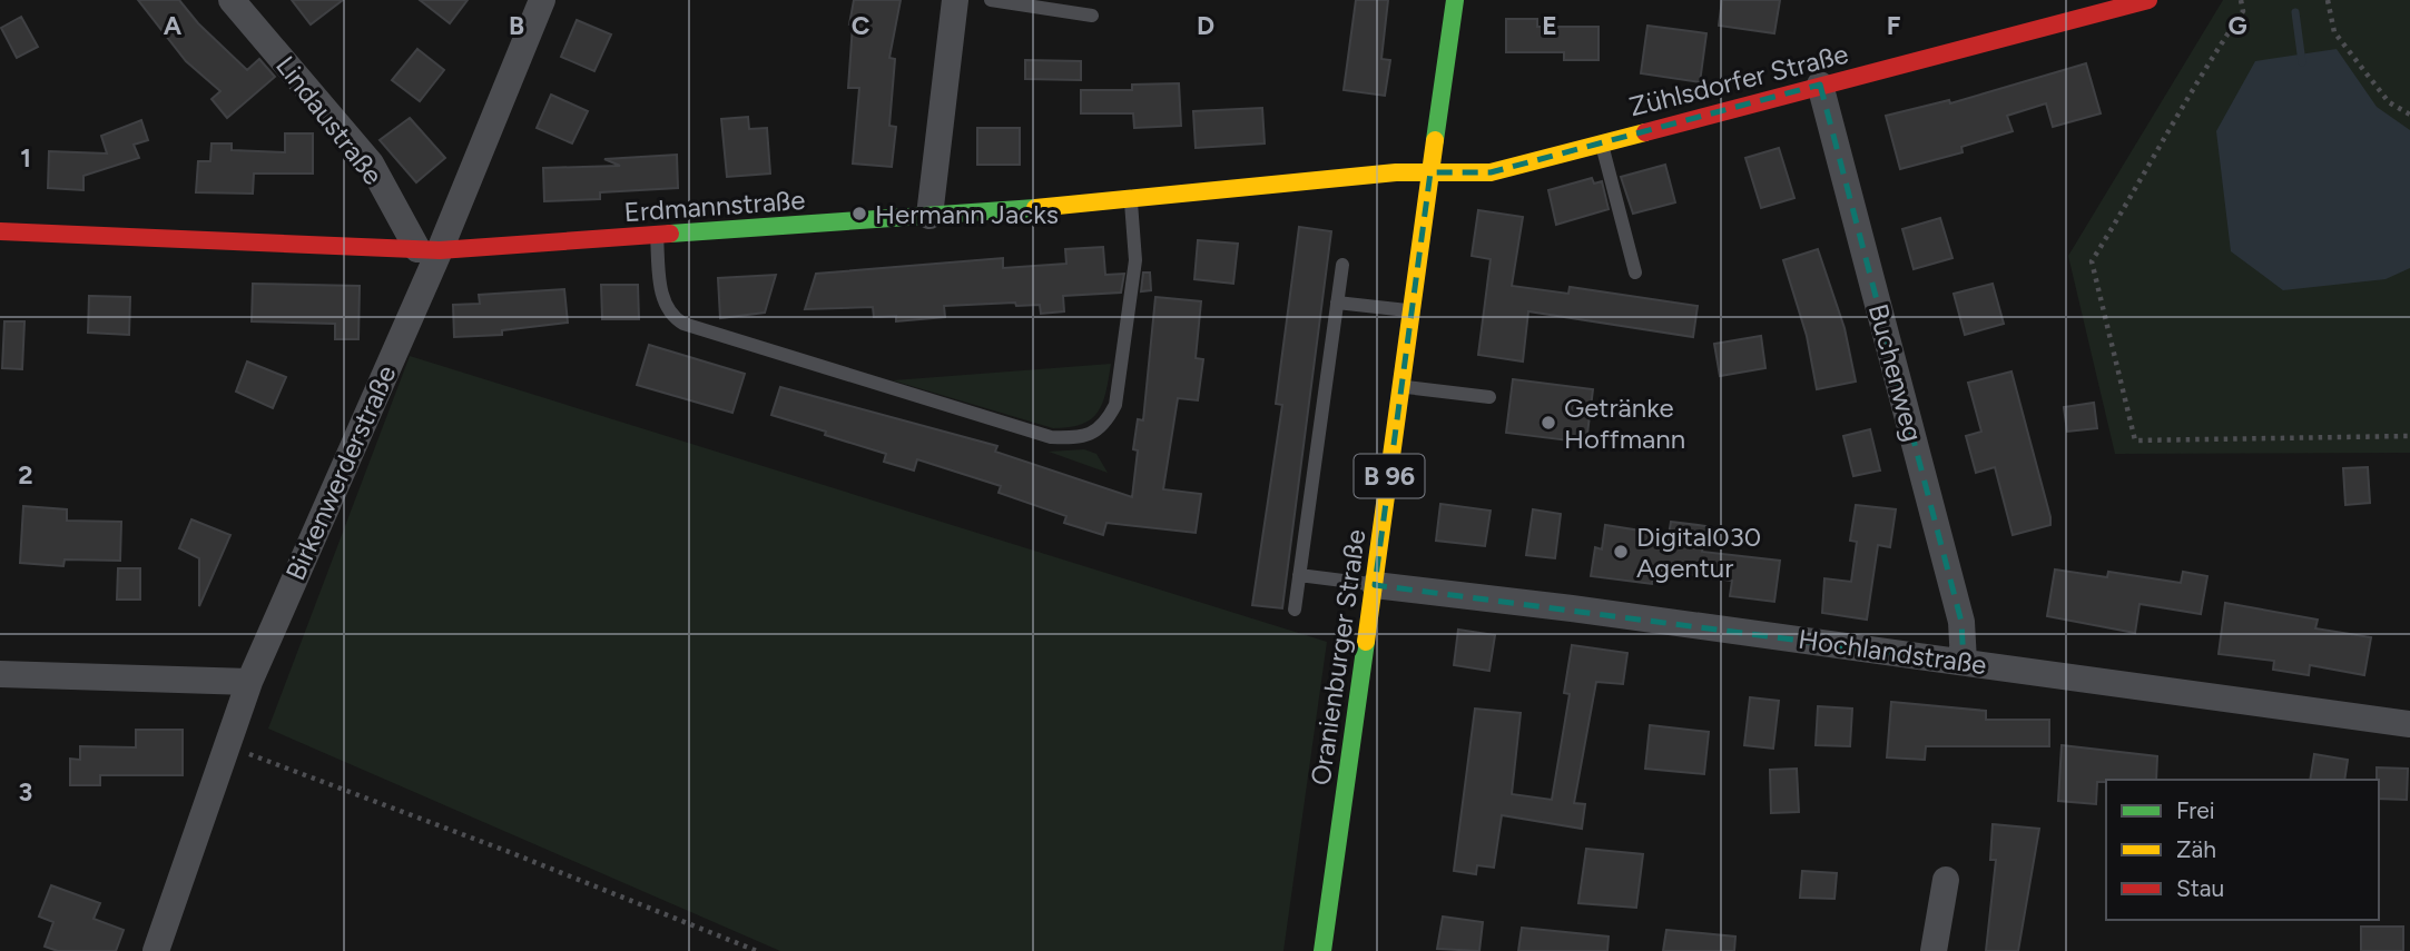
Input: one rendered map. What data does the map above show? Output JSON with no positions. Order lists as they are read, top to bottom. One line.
{"streets":{"street":["Zühlsdorfer Straße","Lindaustraße","Erdmannstraße","Buchenweg","Birkenwerderstraße","B 96","Hochlandstraße","Oranienburger Straße"]},"crossings":[["Zühlsdorfer Straße","Erdmannstraße"],["Zühlsdorfer Straße","Buchenweg"],["Zühlsdorfer Straße","Oranienburger Straße"],["Lindaustraße","Erdmannstraße"],["Lindaustraße","Birkenwerderstraße"],["Erdmannstraße","Birkenwerderstraße"],["Erdmannstraße","Oranienburger Straße"],["Buchenweg","Hochlandstraße"],["Hochlandstraße","Oranienburger Straße"]],"places":["Hermann Jacks","Getränke Hoffmann","Digital030 Agentur"],"legend":["Frei","Zäh","Stau"],"grid":{"columns":["A","B","C","D","E","F","G"],"rows":["1","2","3"]}}
